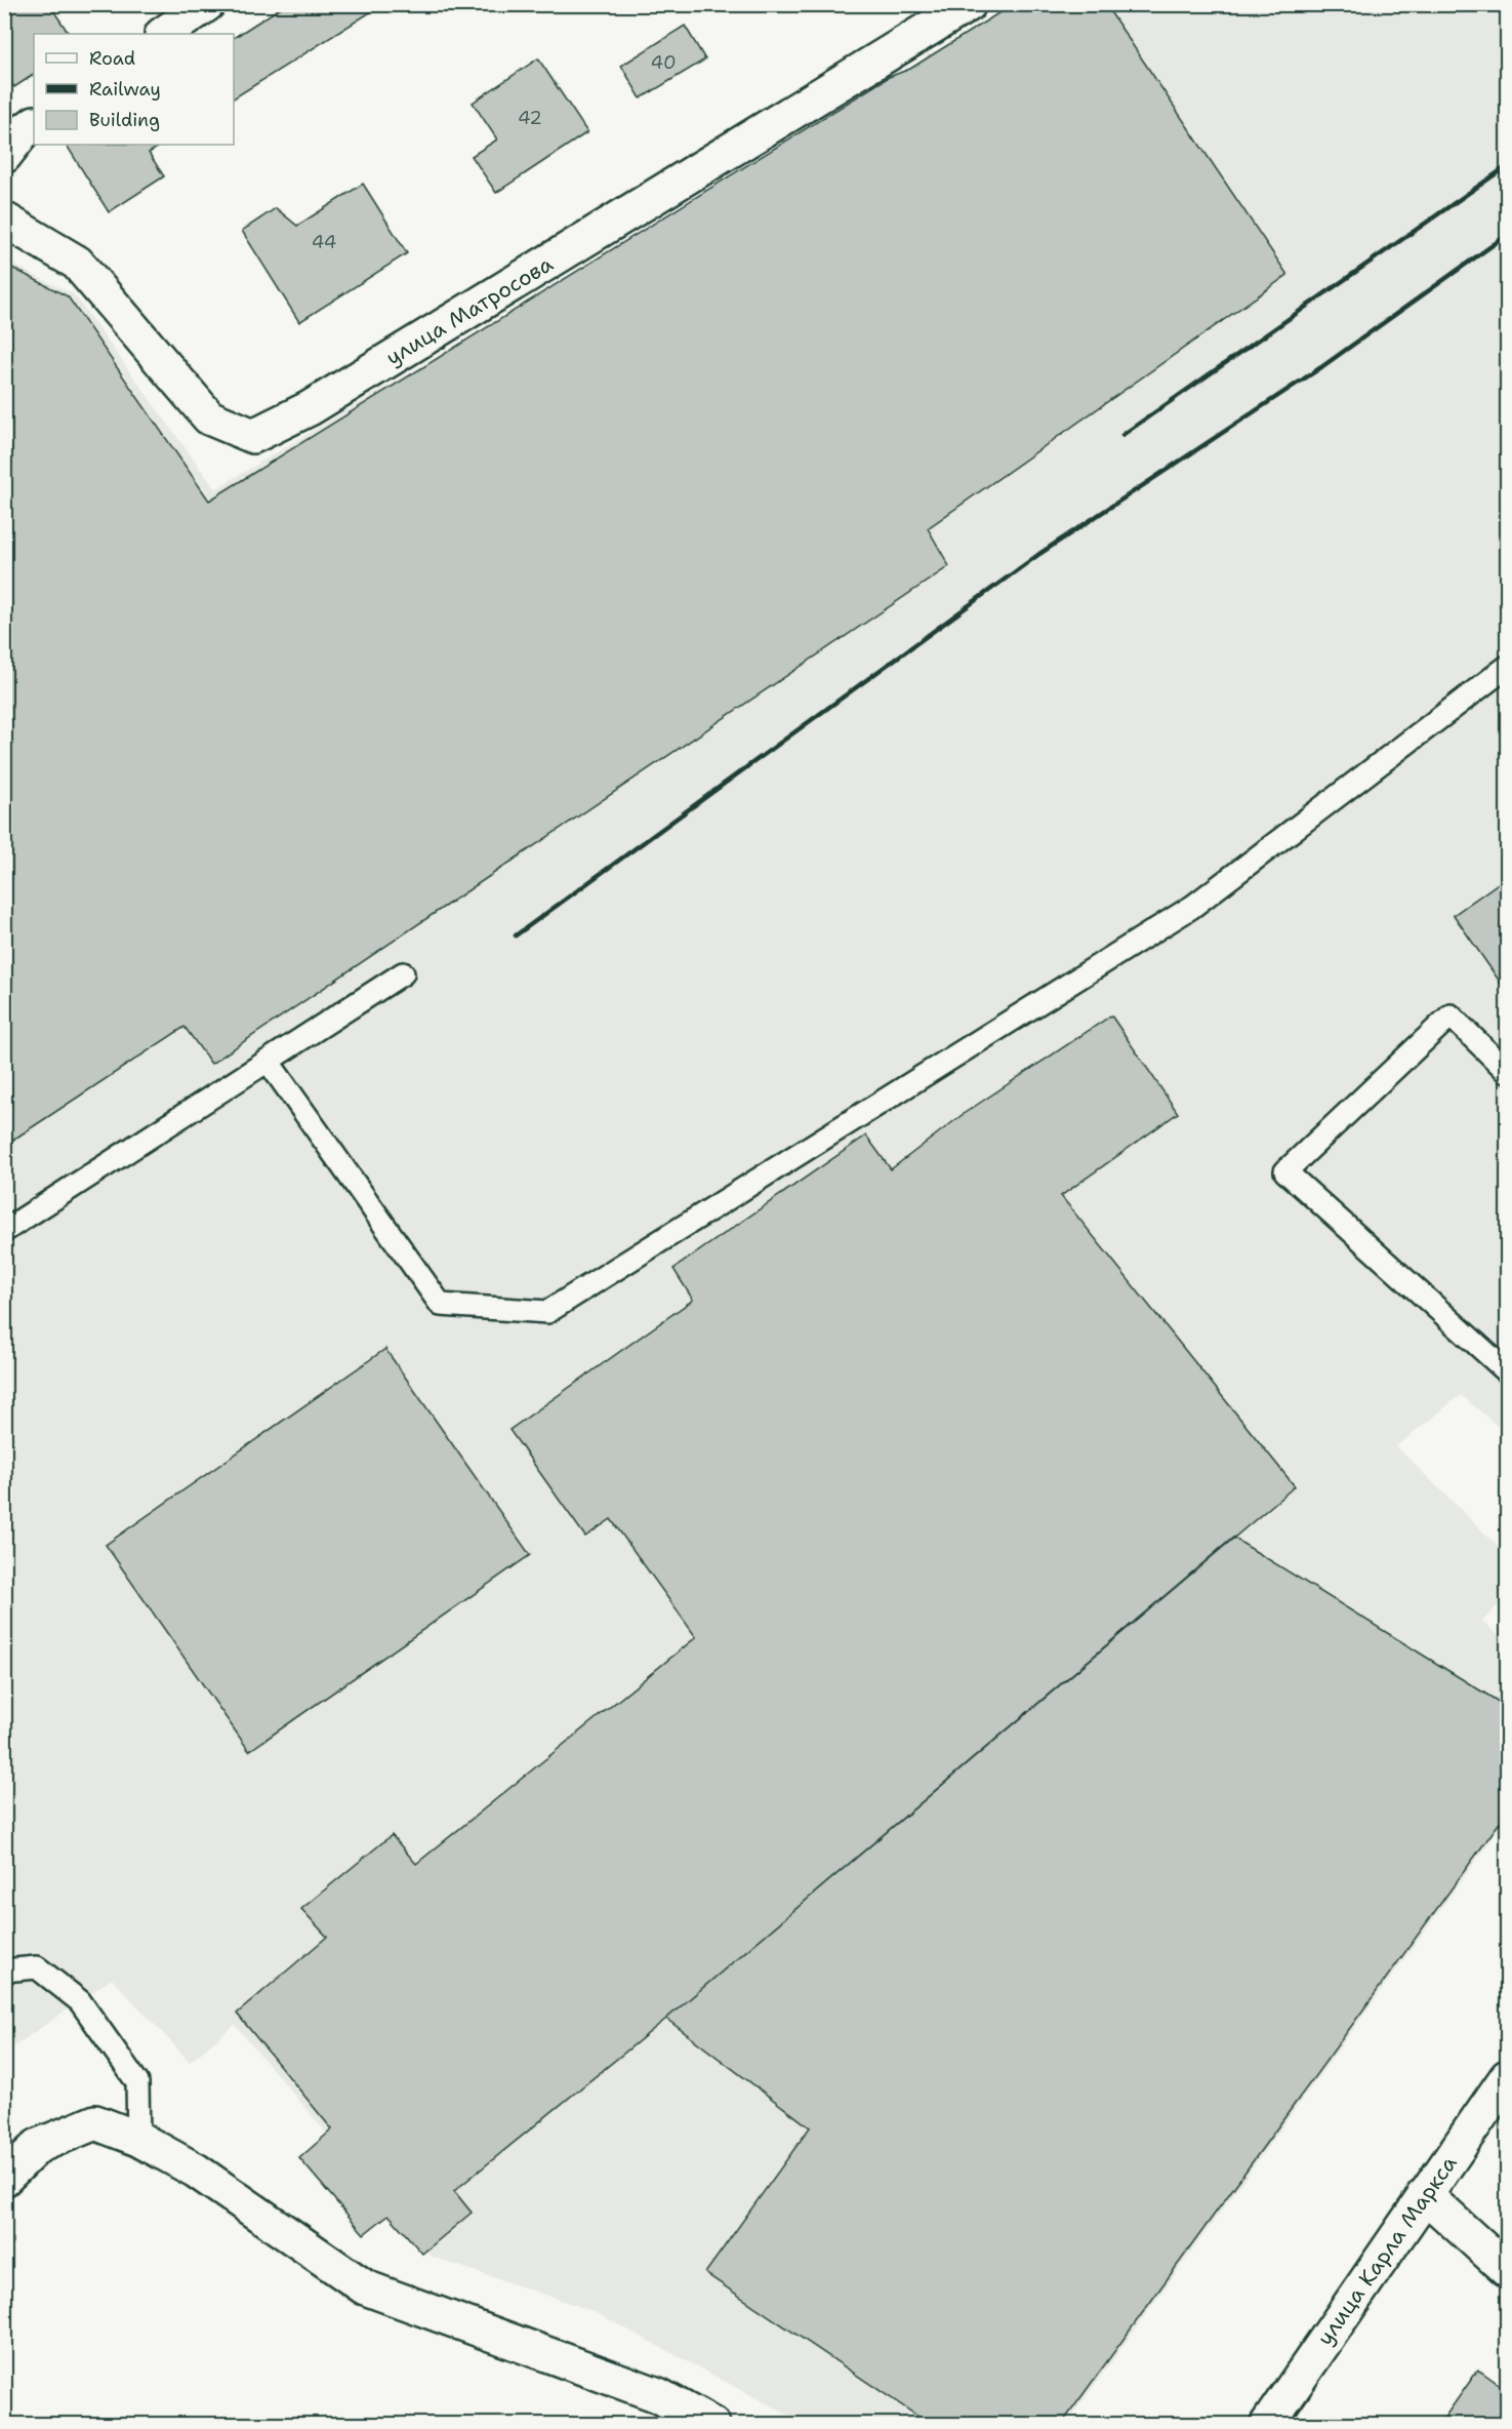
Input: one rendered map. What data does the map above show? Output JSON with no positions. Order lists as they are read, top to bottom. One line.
{"streets":{"street":["улица Матросова","улица Карла Маркса"]},"house_numbers":["40","42","44"],"legend":["Road","Railway","Building"]}
